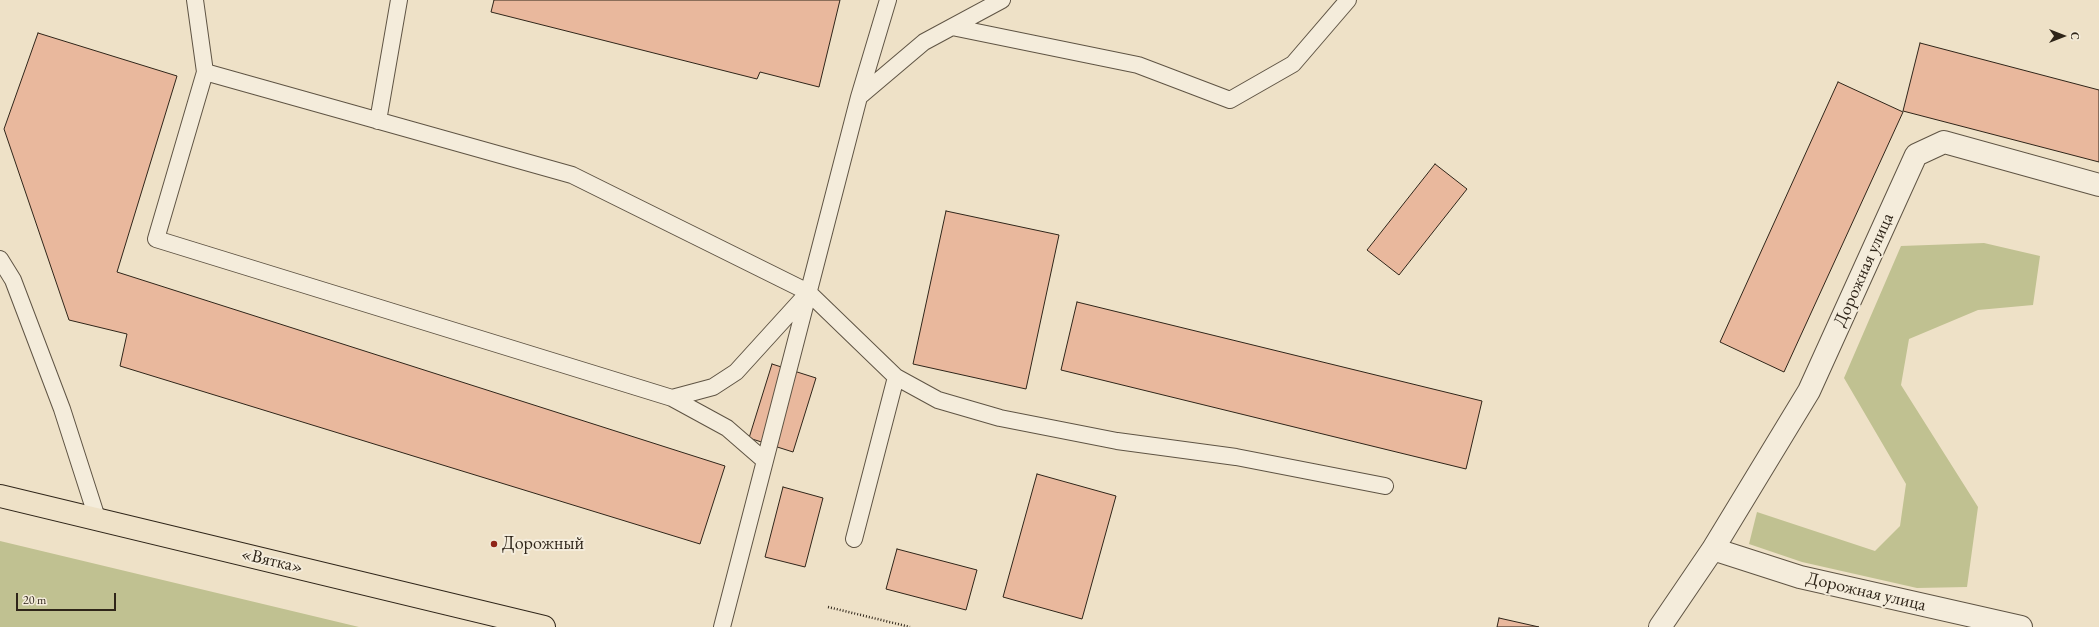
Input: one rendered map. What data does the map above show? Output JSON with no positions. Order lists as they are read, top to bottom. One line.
{"streets":{"main road":["«Вятка»"],"street":["Дорожная улица"]},"places":["Дорожный"],"scale_bar":"20 m","north":"right"}
